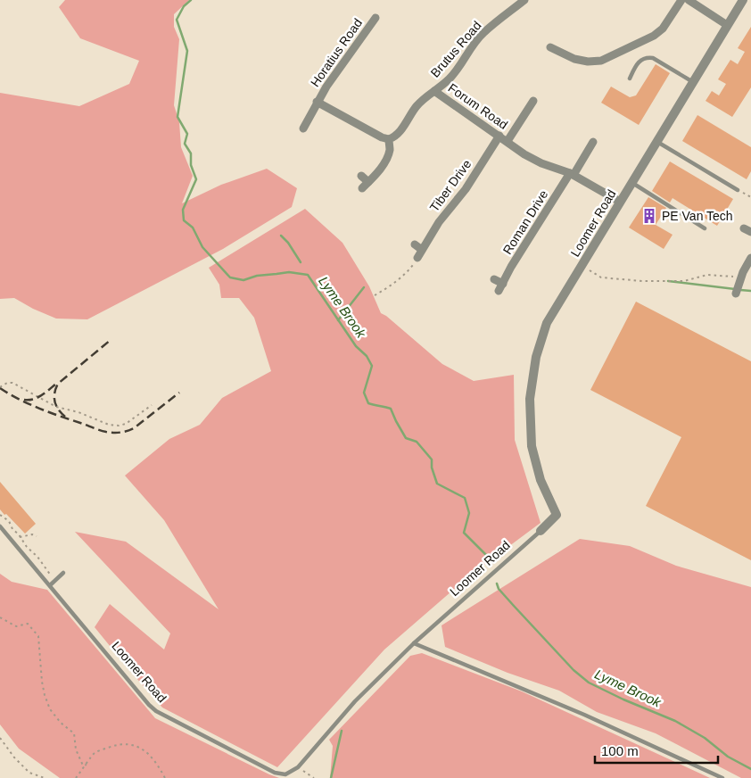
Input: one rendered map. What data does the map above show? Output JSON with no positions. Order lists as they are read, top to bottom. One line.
{"streets":{"street":["Brutus Road","Horatius Road","Forum Road","Tiber Drive","Roman Drive","Loomer Road"]},"crossings":[["Brutus Road","Horatius Road"],["Brutus Road","Forum Road"],["Forum Road","Tiber Drive"],["Forum Road","Roman Drive"],["Forum Road","Loomer Road"]],"water":["Lyme Brook"],"places":{"building":["PE Van Tech"]},"scale_bar":"100 m"}
